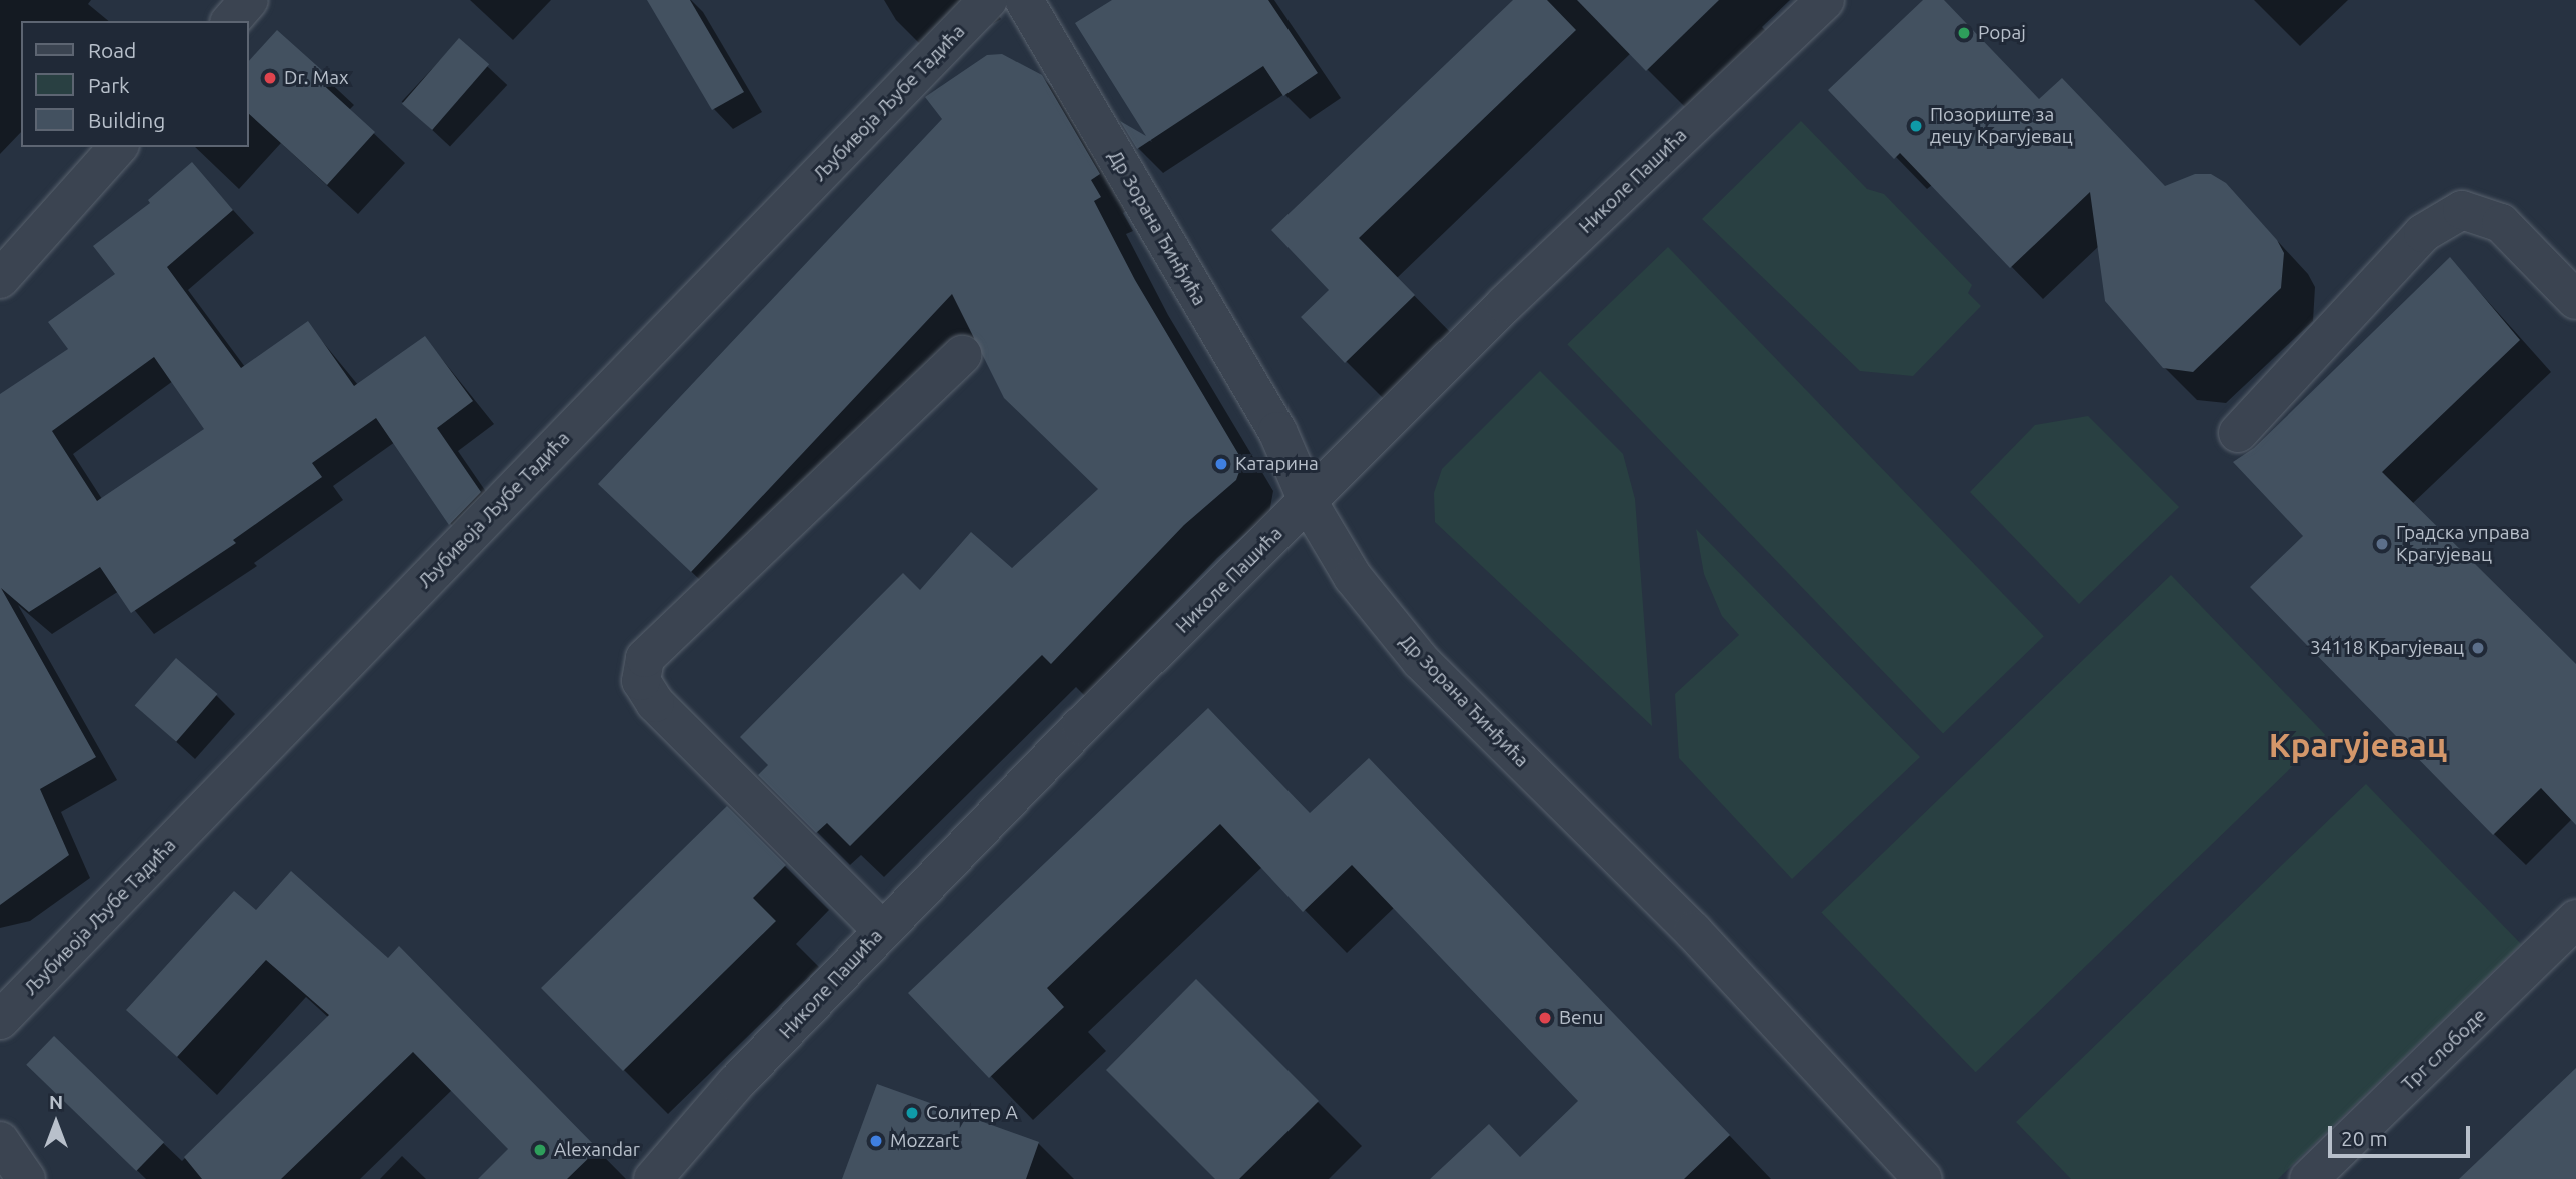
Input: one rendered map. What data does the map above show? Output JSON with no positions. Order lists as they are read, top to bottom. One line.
{"streets":{"street":["Љубивоја Љубе Тадића","Николе Пашића","Др Зорана Ђинђића","Трг слободе"]},"crossings":[["Николе Пашића","Др Зорана Ђинђића"]],"districts":["Крагујевац"],"places":["Popaj","Dr. Max","Позориште за децу Крагујевац","Катарина","Градска управа Крагујевац","34118 Крагујевац","Benu","Солитер А","Mozzart","Alexandar"],"legend":["Road","Park","Building"],"scale_bar":"20 m","north":"top"}
